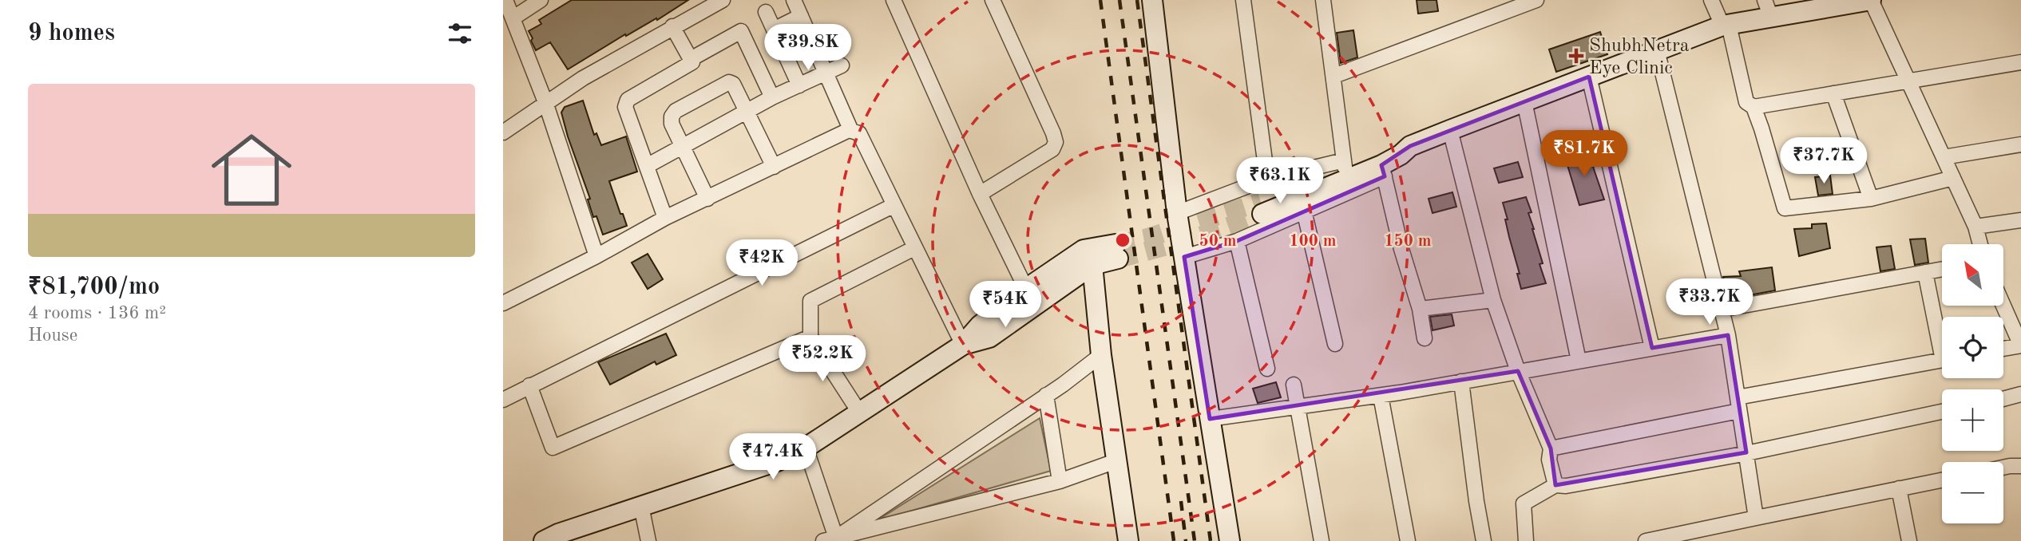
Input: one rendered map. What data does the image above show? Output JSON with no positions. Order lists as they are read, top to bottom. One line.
{"places":{"health":["ShubhNetra Eye Clinic"]},"north":"top left","page":{"heading":"9 homes","price":["₹39.8K","₹81.7K","₹37.7K","₹63.1K","₹42K","₹33.7K","₹54K","₹52.2K","₹47.4K"],"list":[{"name":"₹81,700/mo","note":"4 rooms · 136 m² · House"}],"map_buttons":["+","−"]},"rings":["50 m","100 m","150 m"]}
